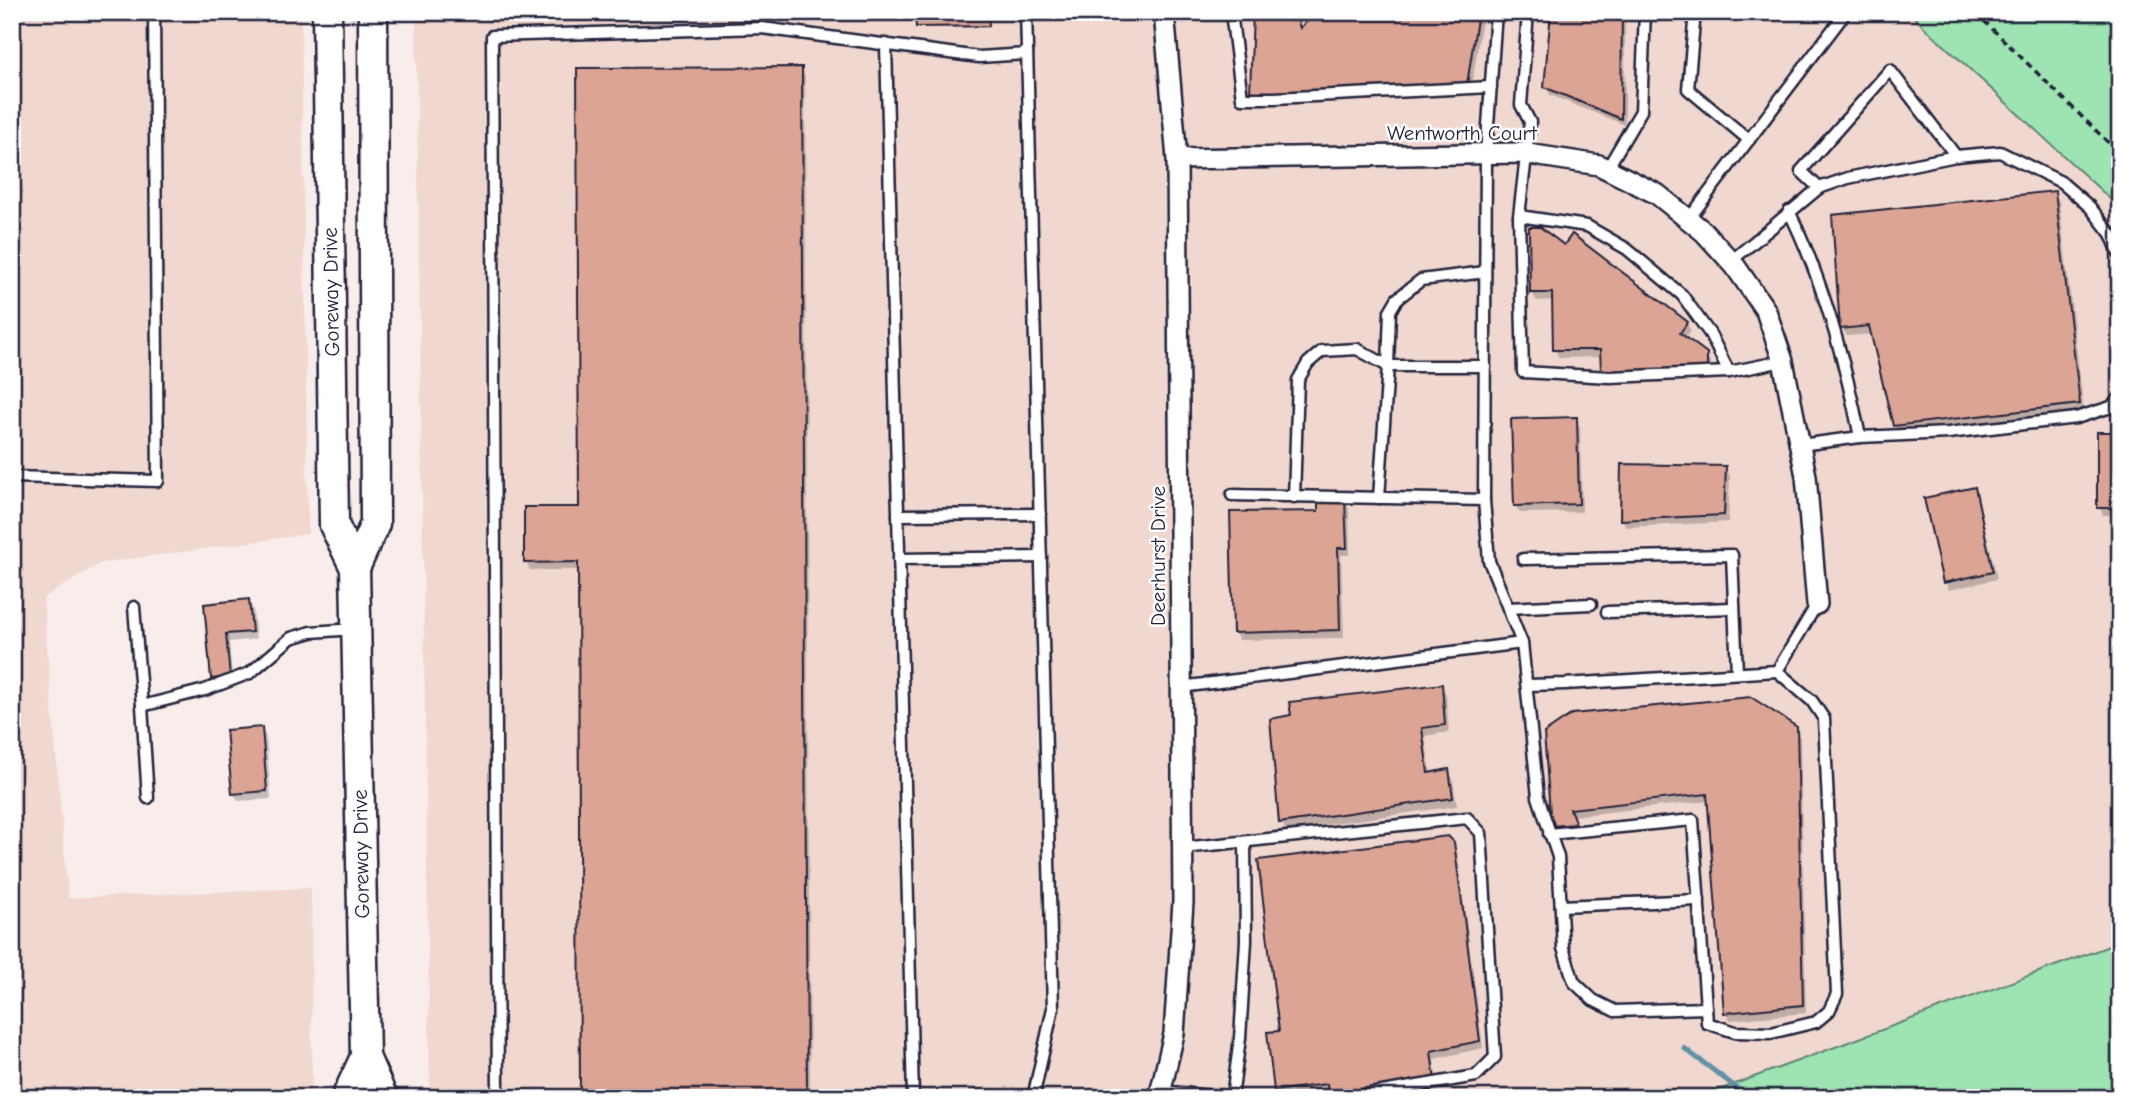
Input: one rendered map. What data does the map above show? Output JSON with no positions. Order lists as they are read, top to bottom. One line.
{"streets":{"main road":["Goreway Drive"],"street":["Wentworth Court","Deerhurst Drive"]},"crossings":[["Wentworth Court","Deerhurst Drive"]]}
